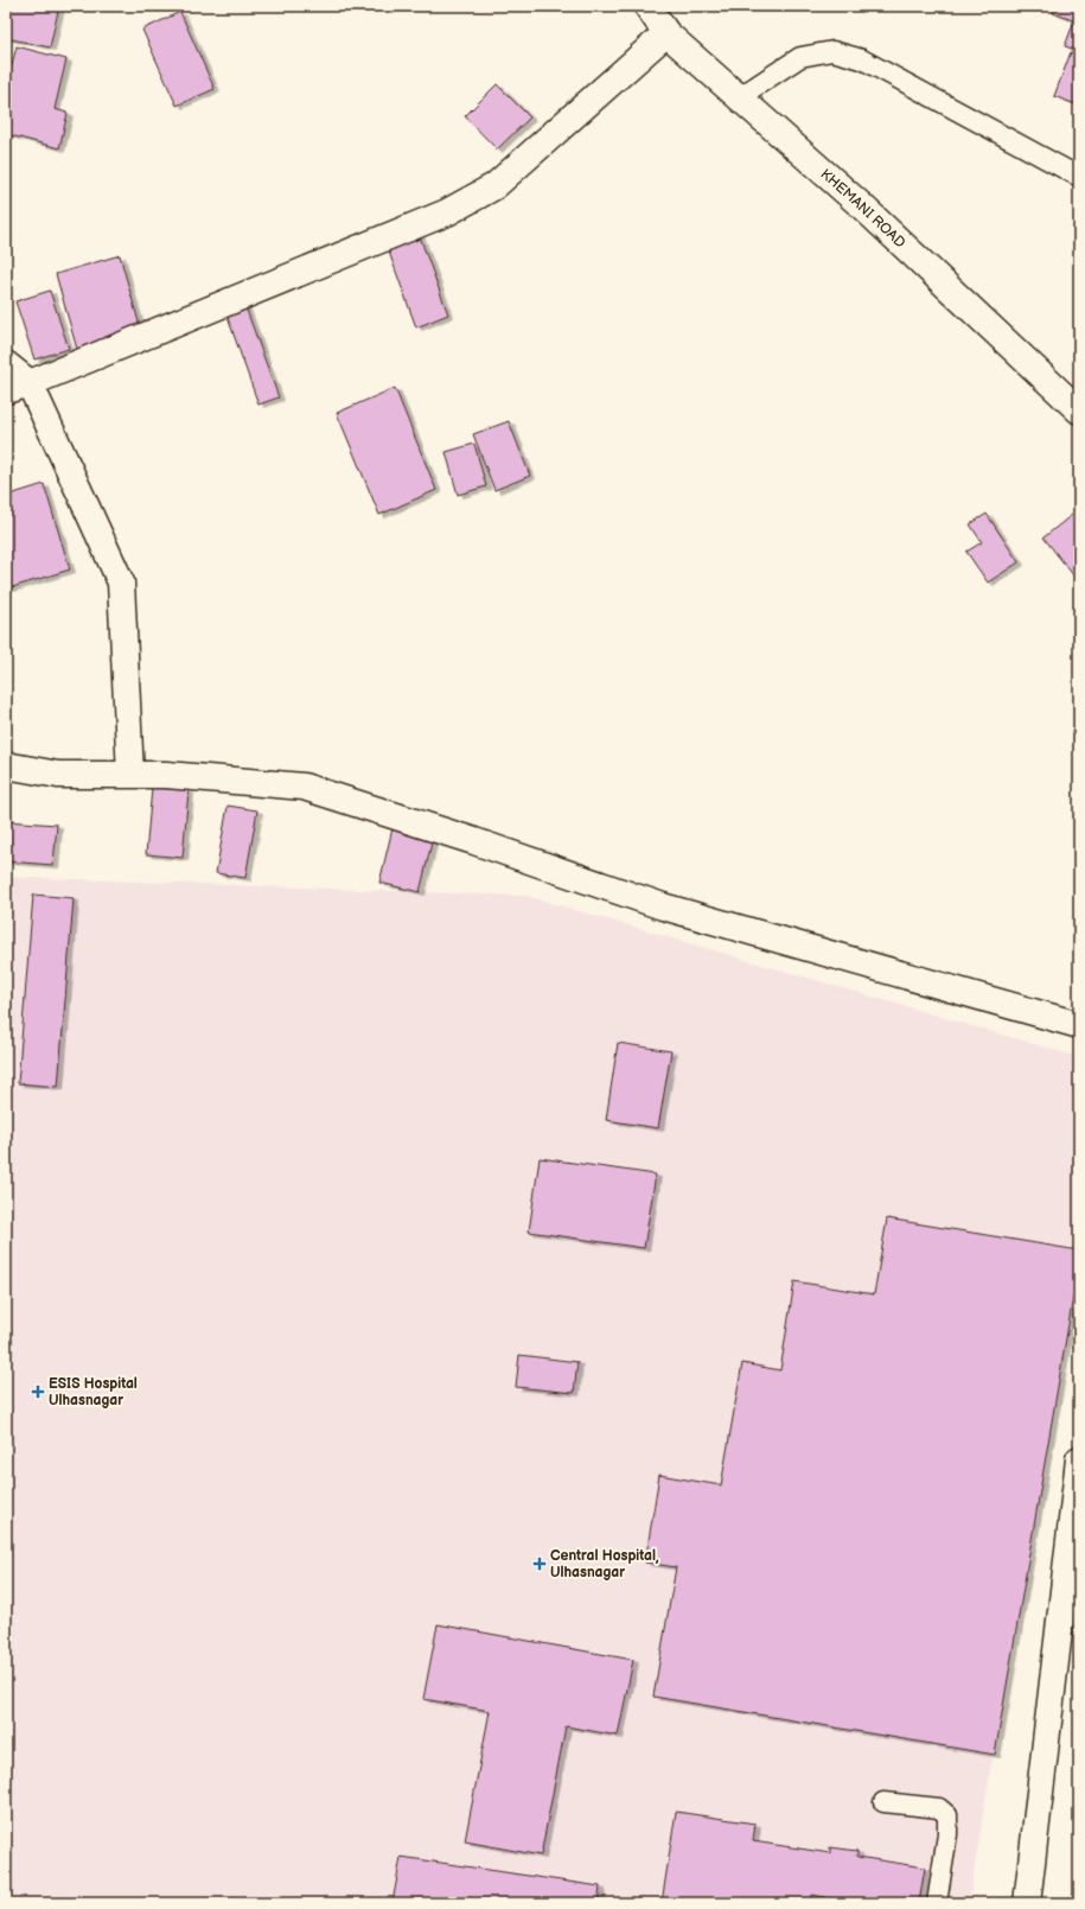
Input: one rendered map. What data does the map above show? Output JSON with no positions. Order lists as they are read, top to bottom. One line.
{"streets":{"street":["KHEMANI ROAD"]},"places":{"health":["ESIS Hospital Ulhasnagar","Central Hospital, Ulhasnagar"]}}
